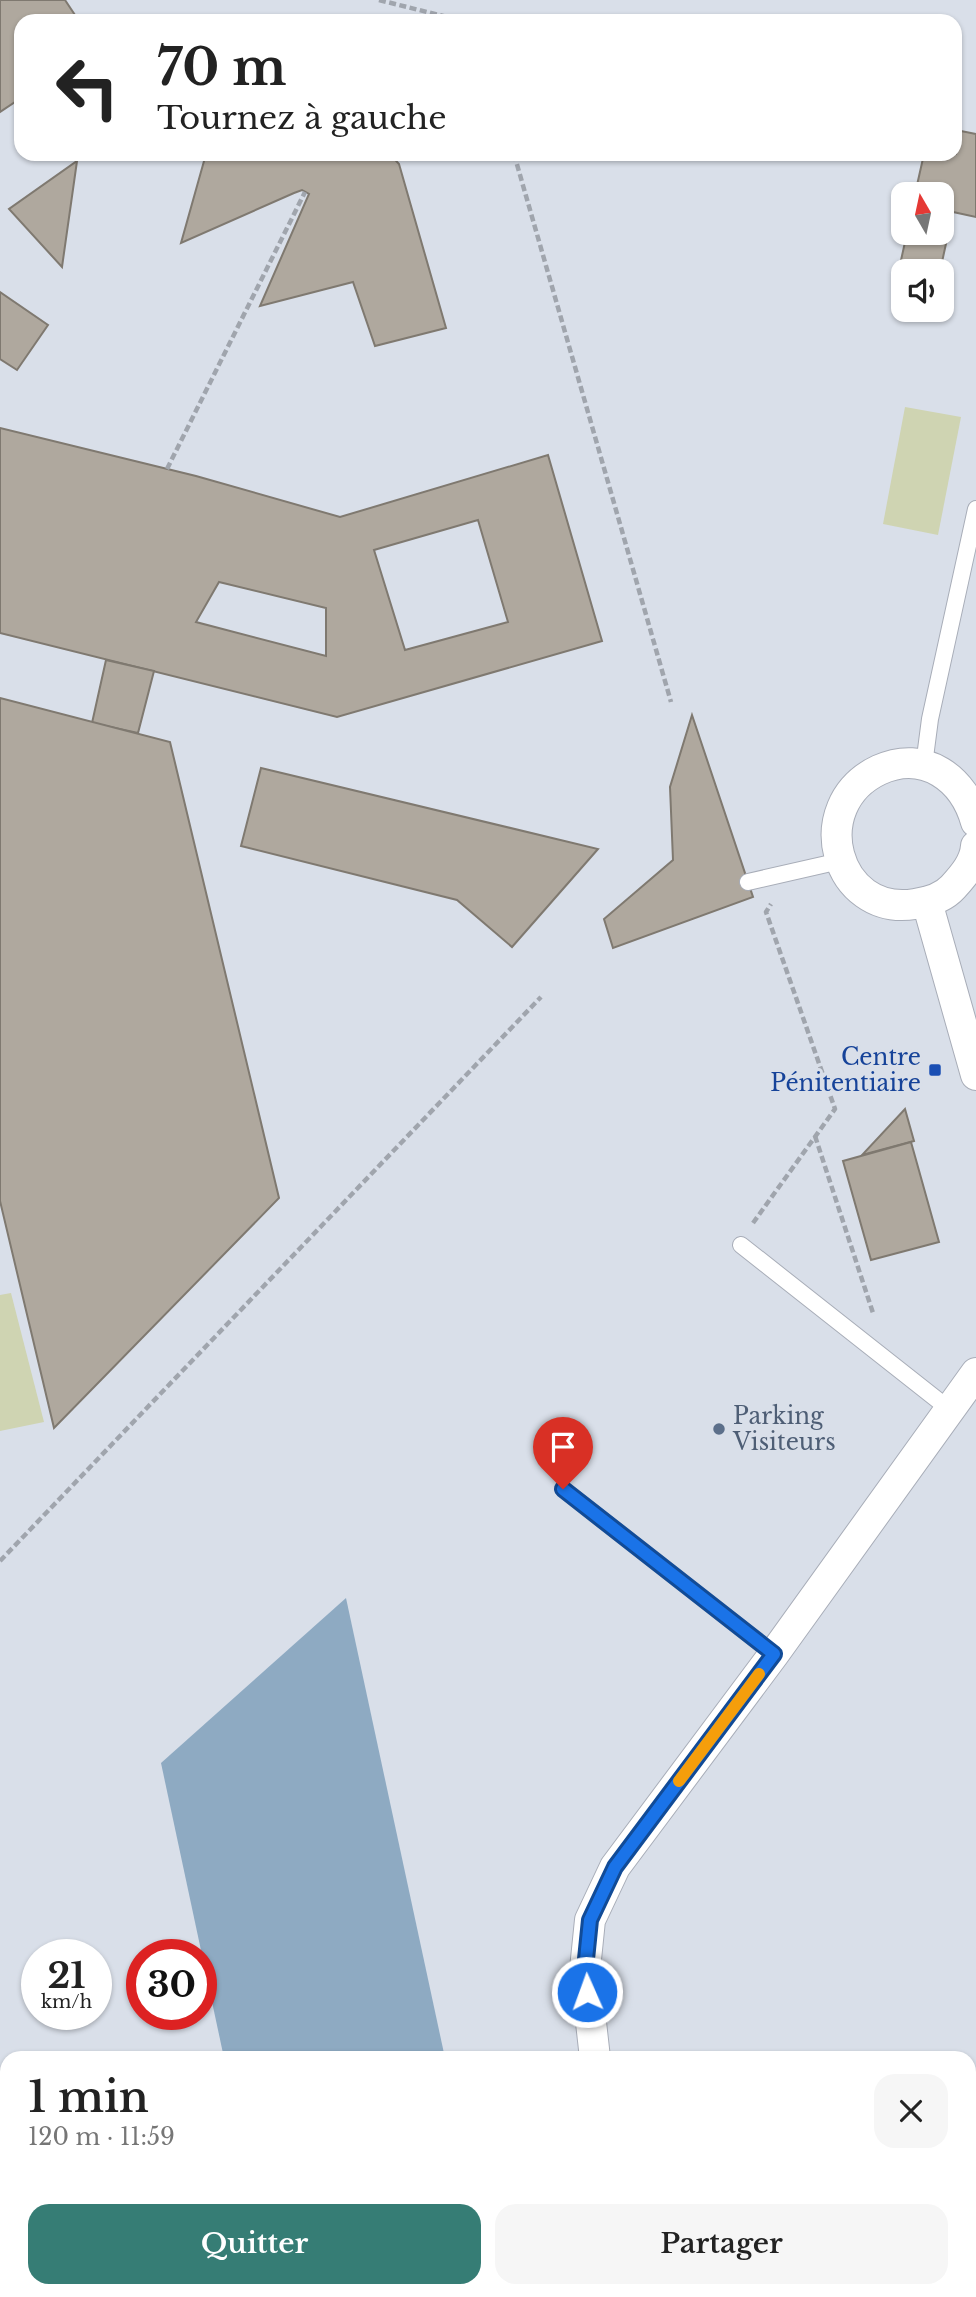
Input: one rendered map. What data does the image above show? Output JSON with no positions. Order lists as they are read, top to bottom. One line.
{"places":{"transit":["Centre Pénitentiaire"],"other":["Parking Visiteurs"]},"north":"top","page":{"turn":["70 m","Tournez à gauche"],"speed":"21 km/h","limit":"30","heading":["1 min","120 m · 11:59"],"buttons":["Quitter","Partager"]}}
